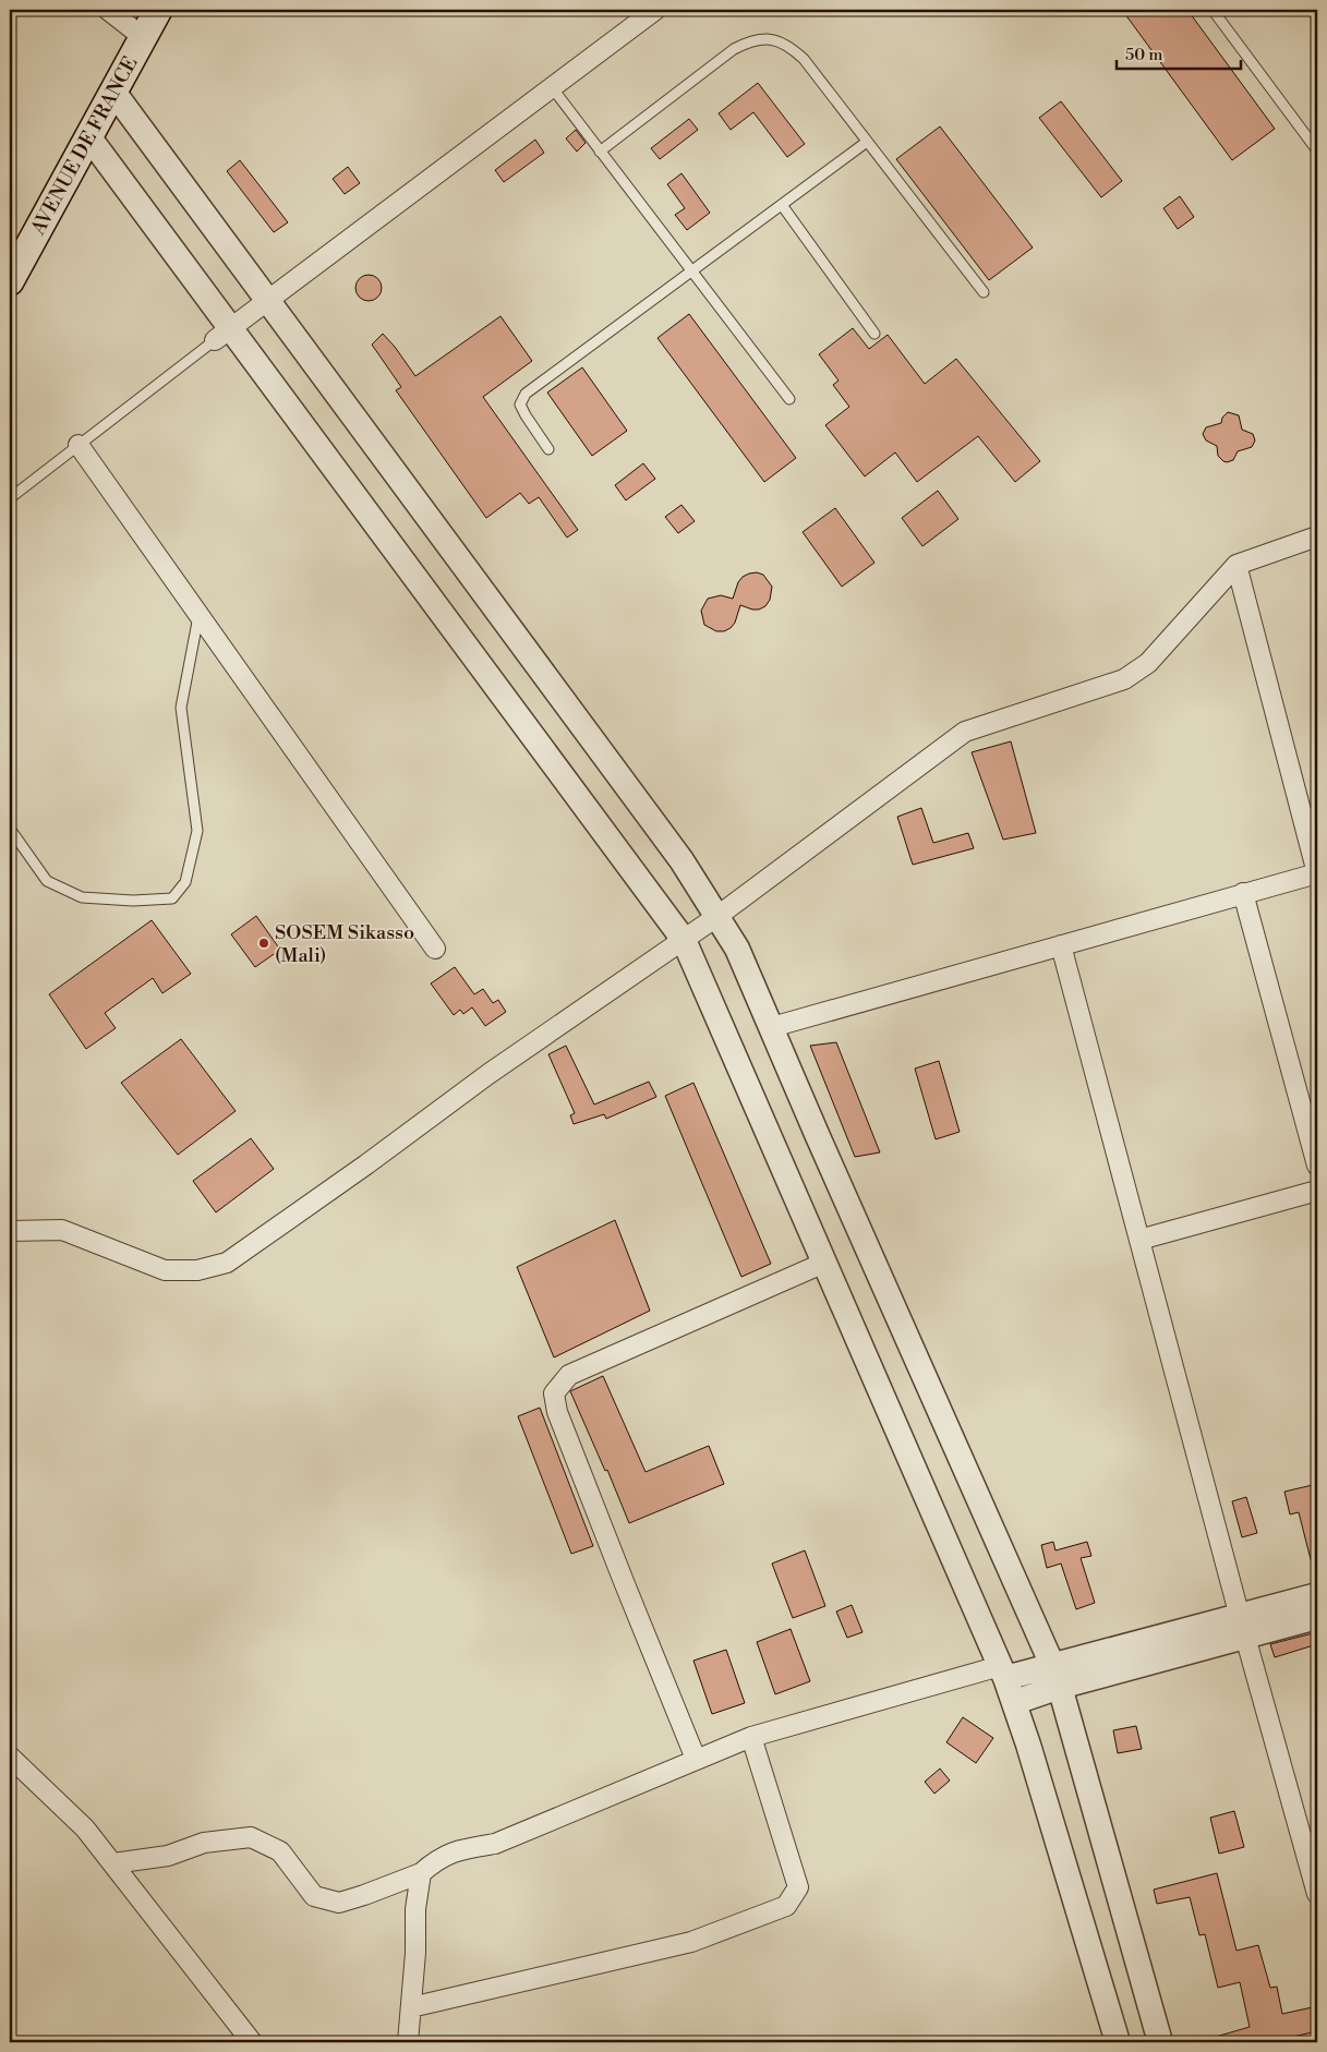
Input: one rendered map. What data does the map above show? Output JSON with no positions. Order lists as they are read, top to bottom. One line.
{"streets":{"main road":["AVENUE DE FRANCE"]},"places":["SOSEM Sikasso (Mali)"],"scale_bar":"50 m"}
